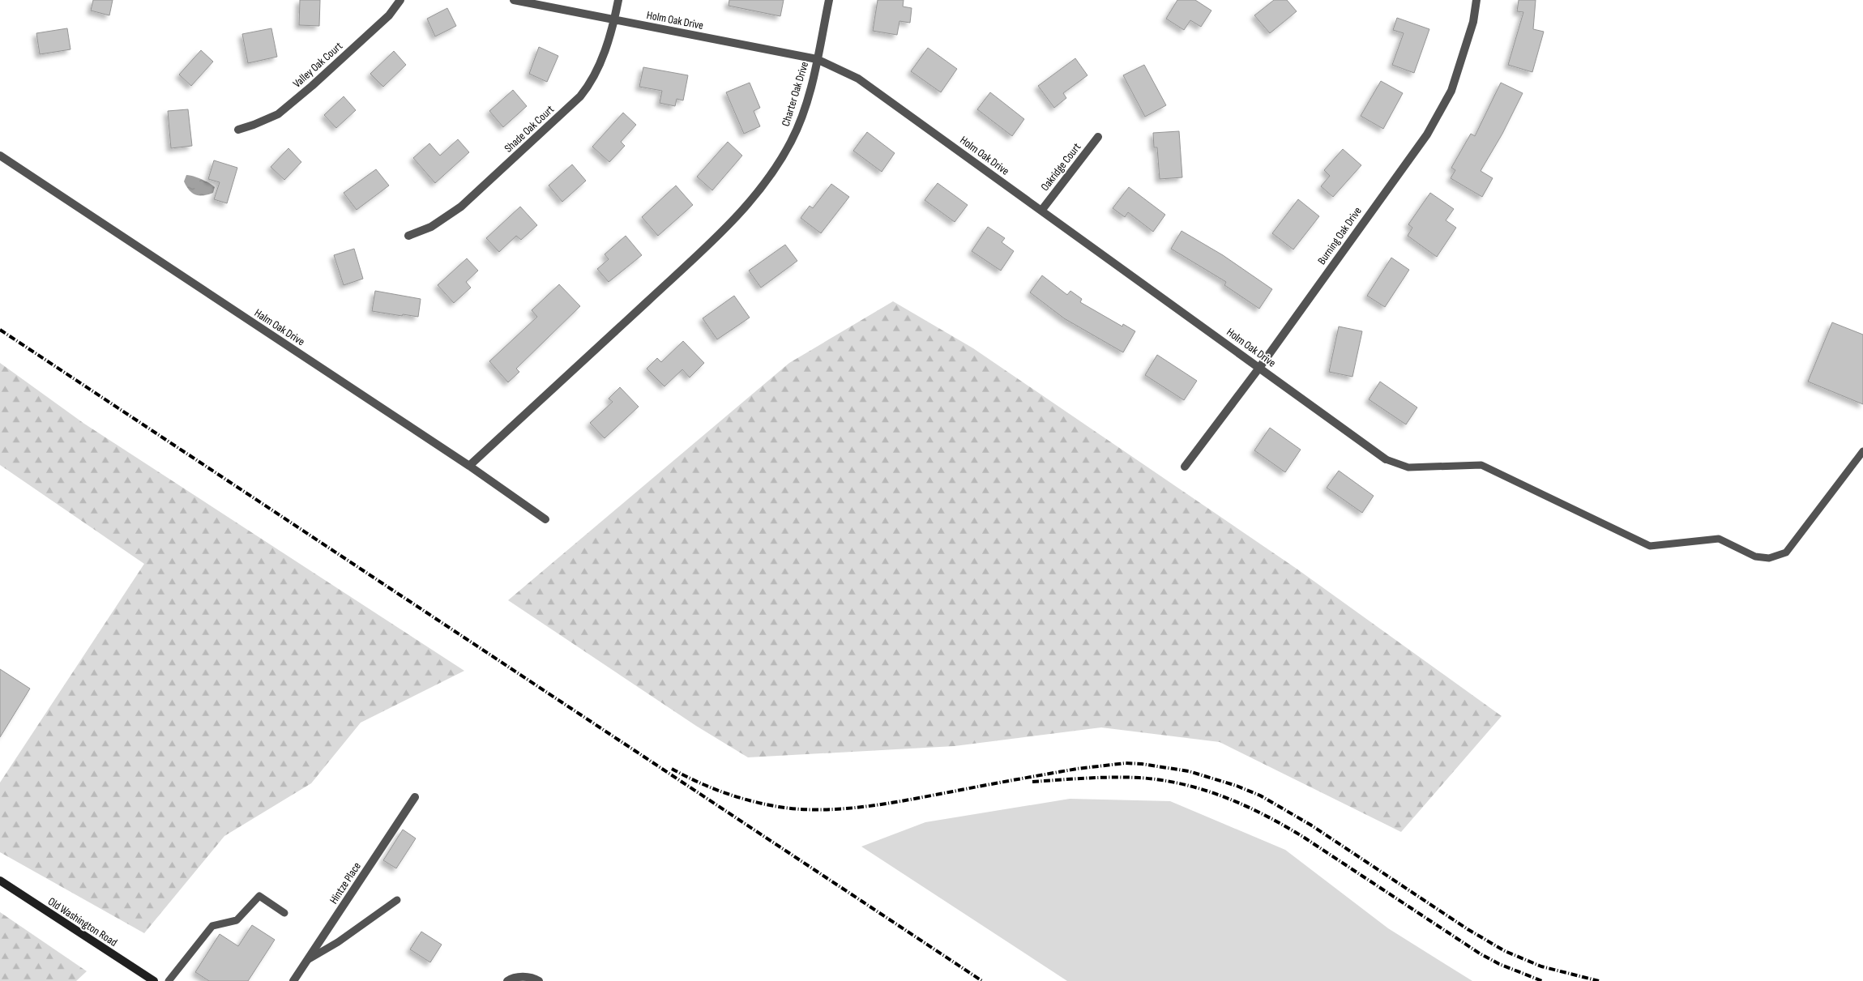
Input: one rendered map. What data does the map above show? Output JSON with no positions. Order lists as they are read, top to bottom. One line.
{"streets":{"main road":["Old Washington Road"],"street":["Holm Oak Drive","Valley Oak Court","Charter Oak Drive","Shade Oak Court","Oakridge Court","Burning Oak Drive","Halm Oak Drive","Hintze Place"]},"crossings":[["Holm Oak Drive","Charter Oak Drive"],["Holm Oak Drive","Shade Oak Court"],["Holm Oak Drive","Oakridge Court"],["Holm Oak Drive","Burning Oak Drive"],["Charter Oak Drive","Halm Oak Drive"]]}
